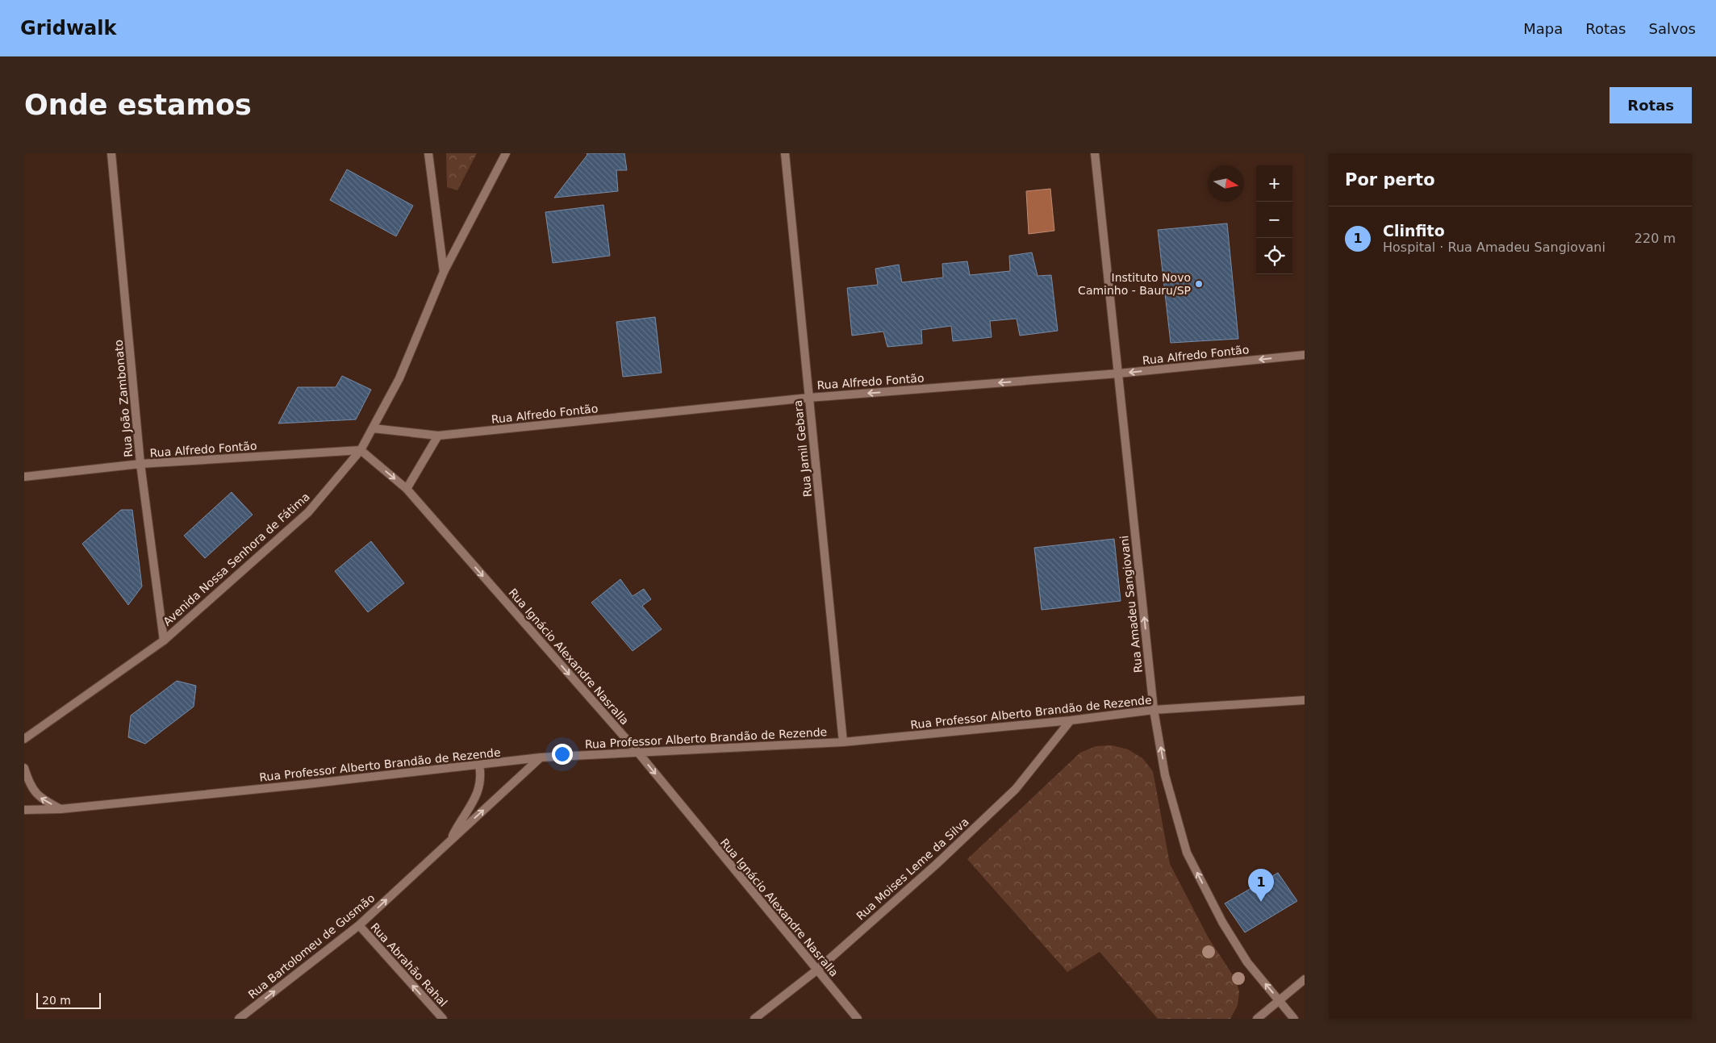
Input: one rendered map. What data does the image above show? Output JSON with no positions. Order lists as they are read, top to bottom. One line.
{"streets":{"street":["Rua Alfredo Fontão","Rua João Zambonato","Rua Jamil Gebara","Avenida Nossa Senhora de Fátima","Rua Amadeu Sangiovani","Rua Ignácio Alexandre Nasralla","Rua Professor Alberto Brandão de Rezende","Rua Moises Leme da Silva","Rua Bartolomeu de Gusmão","Rua Abrahão Rahal"]},"crossings":[["Rua Alfredo Fontão","Rua João Zambonato"],["Rua Alfredo Fontão","Rua Jamil Gebara"],["Rua Alfredo Fontão","Avenida Nossa Senhora de Fátima"],["Rua Alfredo Fontão","Rua Amadeu Sangiovani"],["Rua Alfredo Fontão","Rua Ignácio Alexandre Nasralla"],["Rua João Zambonato","Avenida Nossa Senhora de Fátima"],["Rua Jamil Gebara","Rua Professor Alberto Brandão de Rezende"],["Avenida Nossa Senhora de Fátima","Rua Ignácio Alexandre Nasralla"],["Rua Amadeu Sangiovani","Rua Professor Alberto Brandão de Rezende"],["Rua Ignácio Alexandre Nasralla","Rua Professor Alberto Brandão de Rezende"],["Rua Ignácio Alexandre Nasralla","Rua Moises Leme da Silva"],["Rua Professor Alberto Brandão de Rezende","Rua Moises Leme da Silva"],["Rua Professor Alberto Brandão de Rezende","Rua Bartolomeu de Gusmão"],["Rua Bartolomeu de Gusmão","Rua Abrahão Rahal"]],"one_way":["Rua Alfredo Fontão","Rua Amadeu Sangiovani","Rua Ignácio Alexandre Nasralla","Rua Bartolomeu de Gusmão","Rua Abrahão Rahal"],"places":["Instituto Novo Caminho - Bauru/SP"],"scale_bar":"20 m","north":"right","page":{"header":"Gridwalk","nav":["Mapa","Rotas","Salvos"],"buttons":"Rotas","title":"Onde estamos","heading":"Por perto","map_buttons":["+","−"],"list":[{"mark":"1","name":"Clinfito","note":"Hospital · Rua Amadeu Sangiovani","value":"220 m"}],"pins":"1","scale":"20 m"}}
